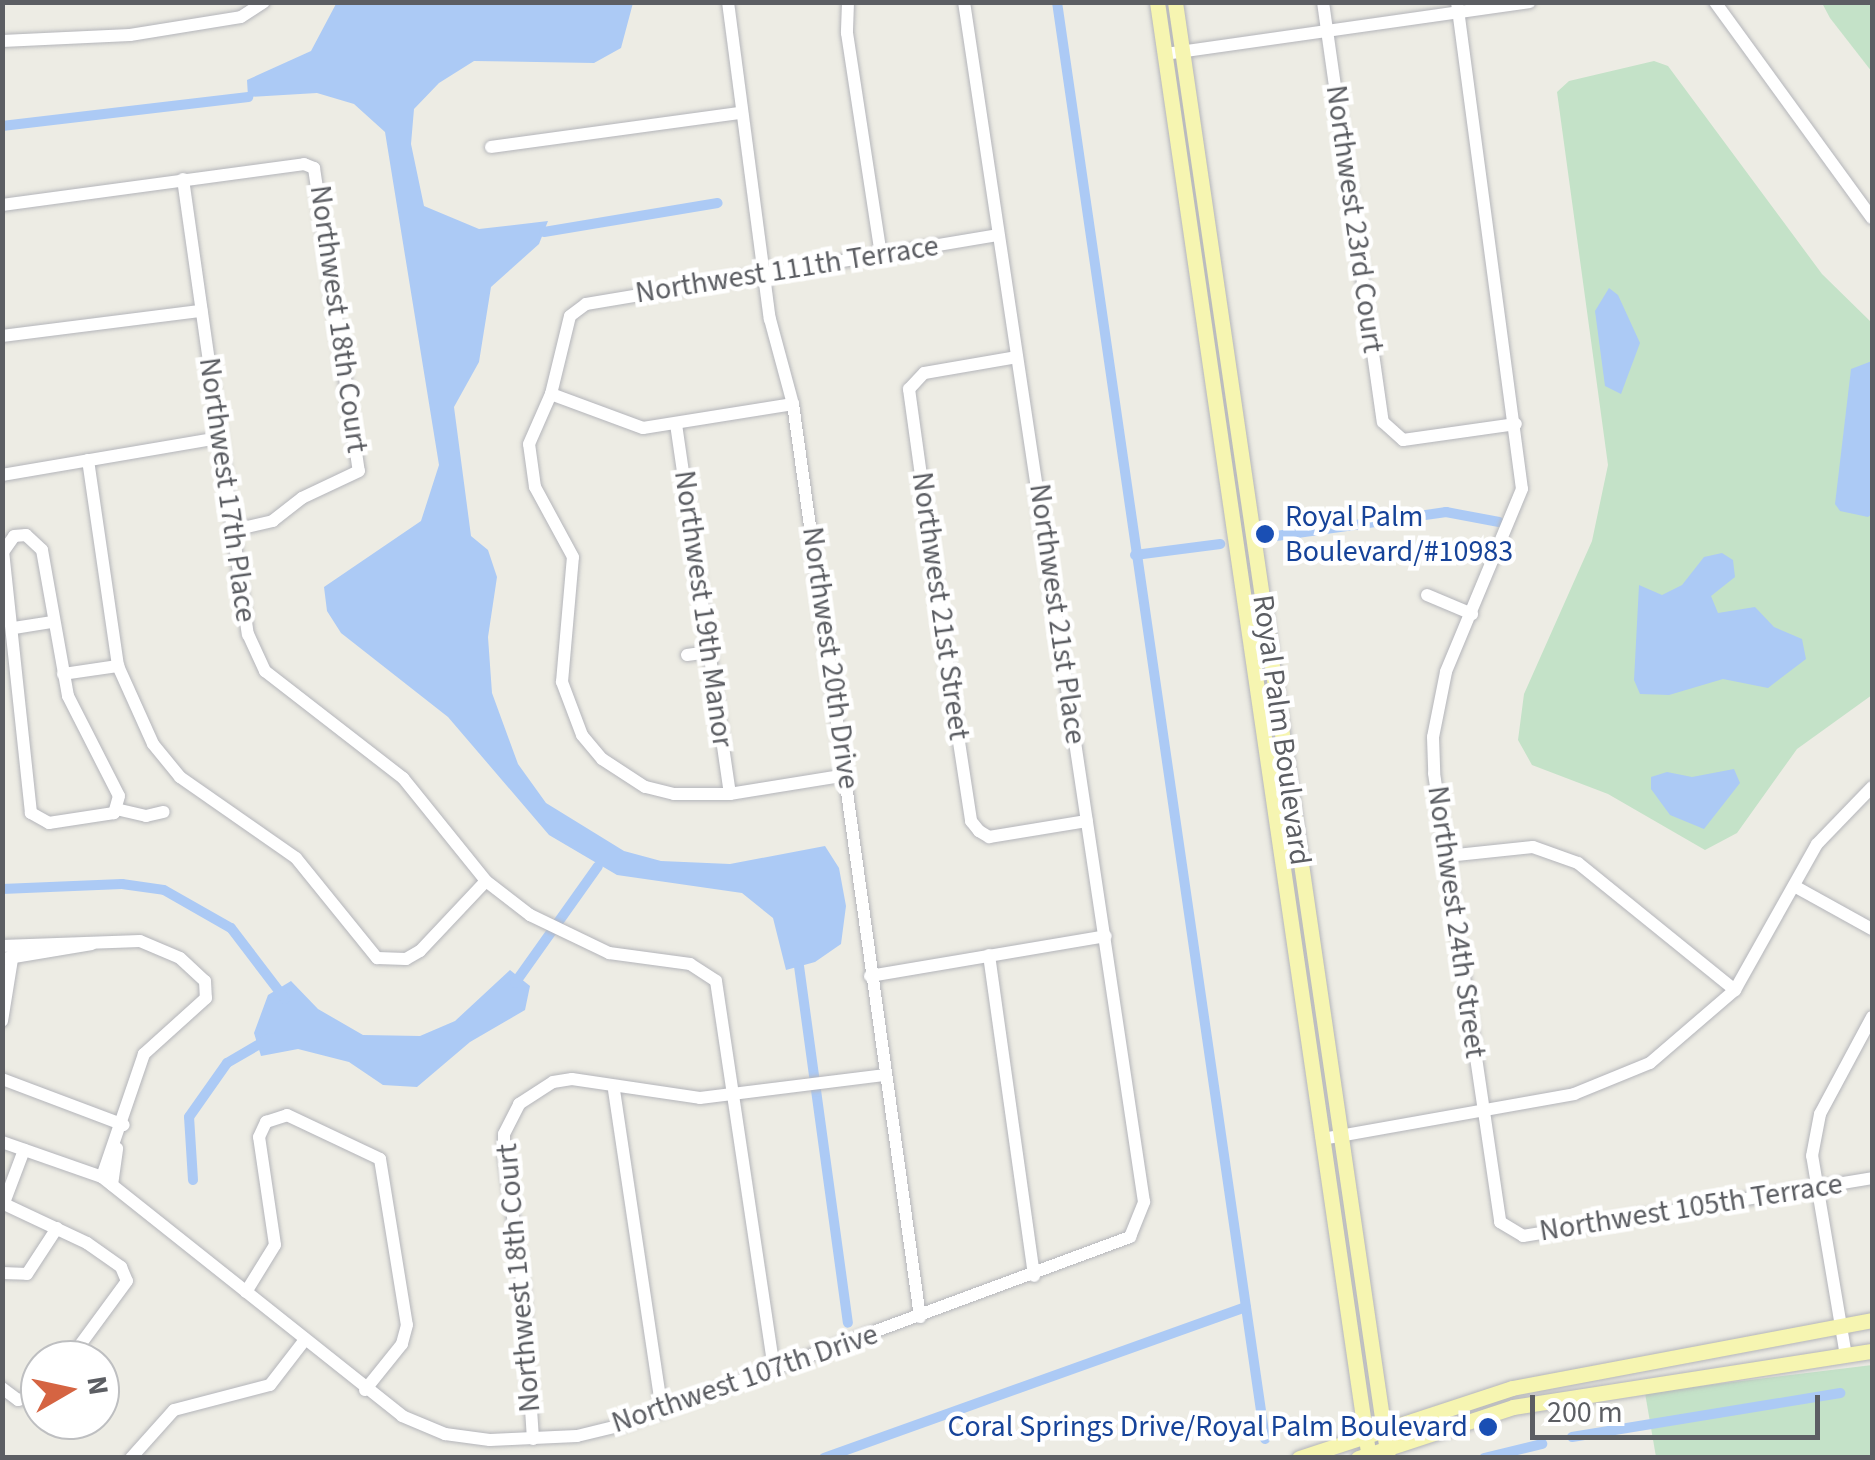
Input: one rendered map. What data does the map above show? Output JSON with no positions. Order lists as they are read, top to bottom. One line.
{"streets":{"main road":["Royal Palm Boulevard"],"street":["Northwest 23rd Court","Northwest 111th Terrace","Northwest 18th Court","Northwest 17th Place","Northwest 21st Street","Northwest 19th Manor","Northwest 21st Place","Northwest 20th Drive","Northwest 24th Street","Northwest 105th Terrace","Northwest 107th Drive"]},"crossings":[["Northwest 23rd Court","Northwest 24th Street"],["Northwest 111th Terrace","Northwest 21st Place"],["Northwest 111th Terrace","Northwest 20th Drive"],["Northwest 18th Court","Northwest 17th Place"],["Northwest 18th Court","Northwest 107th Drive"],["Northwest 17th Place","Northwest 107th Drive"],["Northwest 21st Street","Northwest 21st Place"],["Northwest 21st Place","Northwest 107th Drive"],["Northwest 20th Drive","Northwest 107th Drive"],["Northwest 24th Street","Northwest 105th Terrace"]],"places":["Royal Palm Boulevard/#10983","Coral Springs Drive/Royal Palm Boulevard"],"scale_bar":"200 m","north":"right"}
